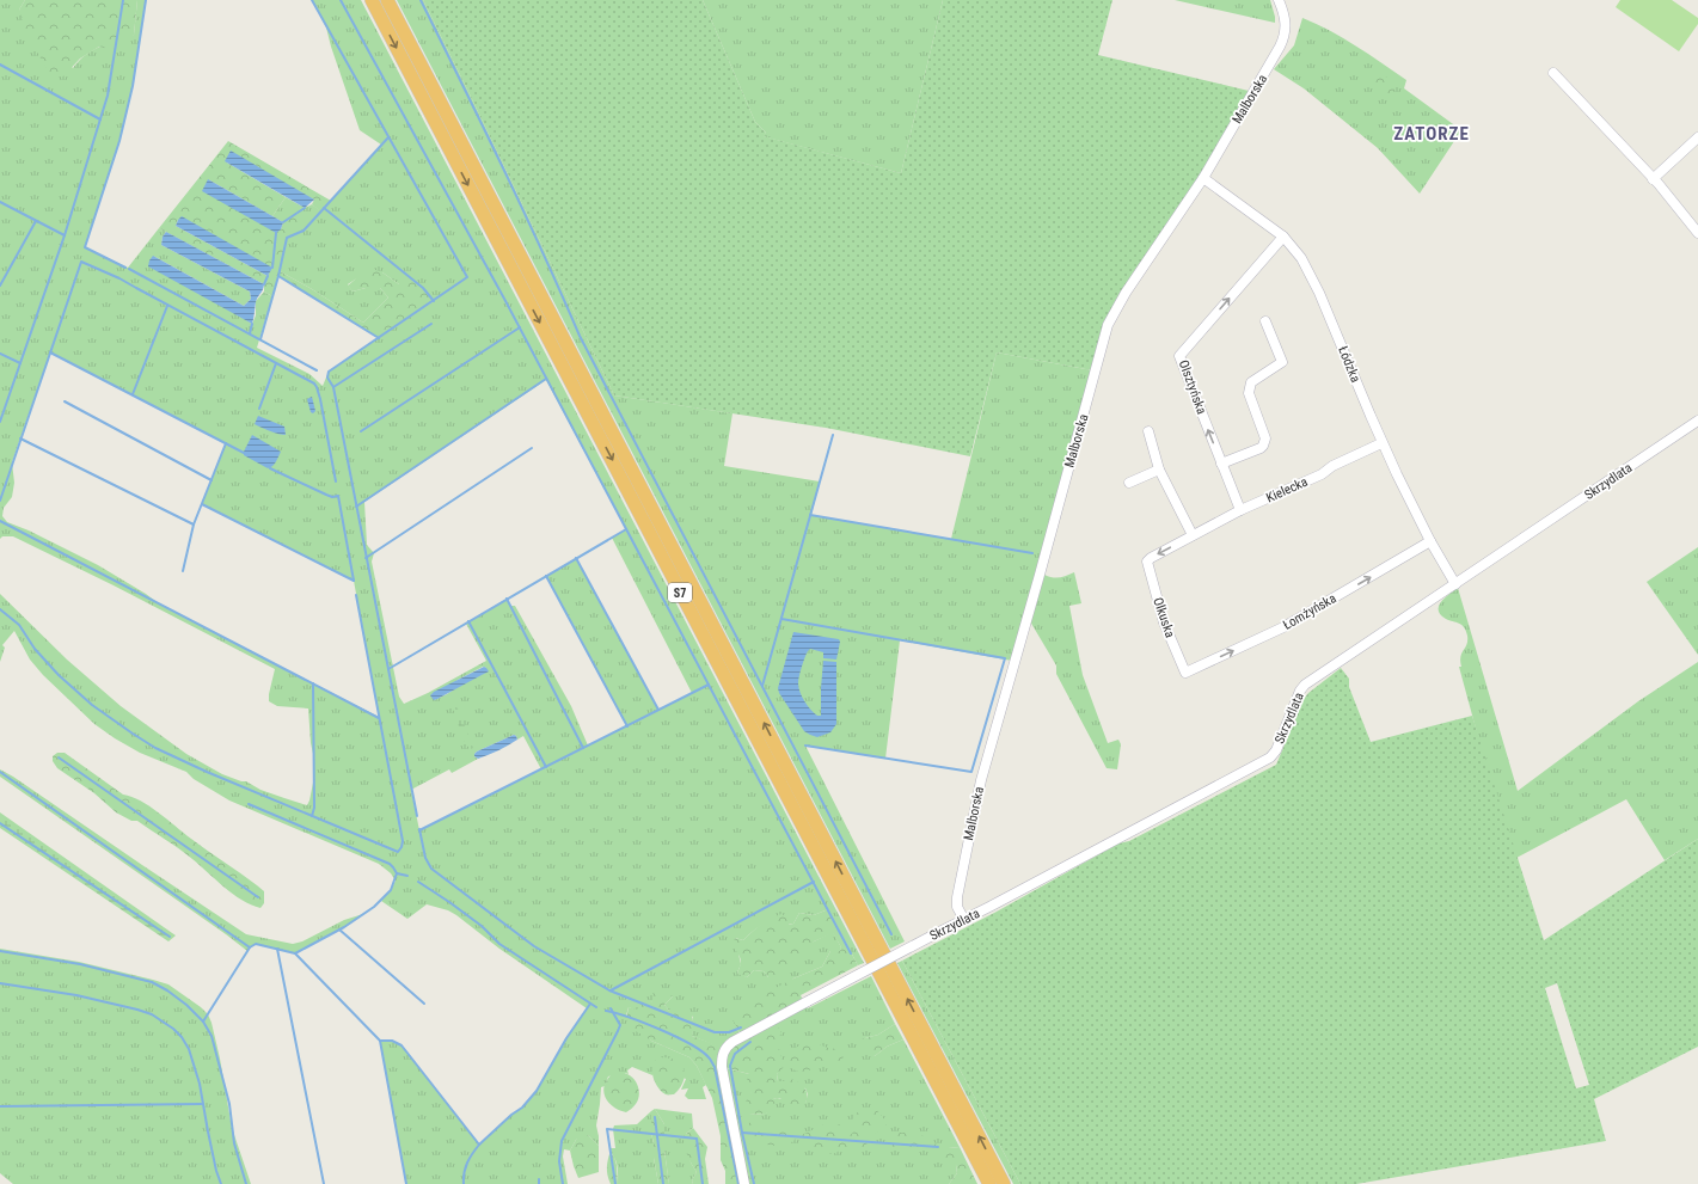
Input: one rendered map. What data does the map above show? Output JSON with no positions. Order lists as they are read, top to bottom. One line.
{"streets":{"highway":["S7"],"street":["Malborska","Łódzka","Olsztyńska","Skrzydlata","Kielecka","Łomżyńska","Olkuska"]},"crossings":[["Malborska","Łódzka"],["Malborska","Skrzydlata"],["Łódzka","Olsztyńska"],["Łódzka","Skrzydlata"],["Łódzka","Kielecka"],["Łódzka","Łomżyńska"],["Olsztyńska","Kielecka"],["Kielecka","Olkuska"],["Łomżyńska","Olkuska"]],"one_way":["Olsztyńska","Łomżyńska"],"districts":["ZATORZE"]}
